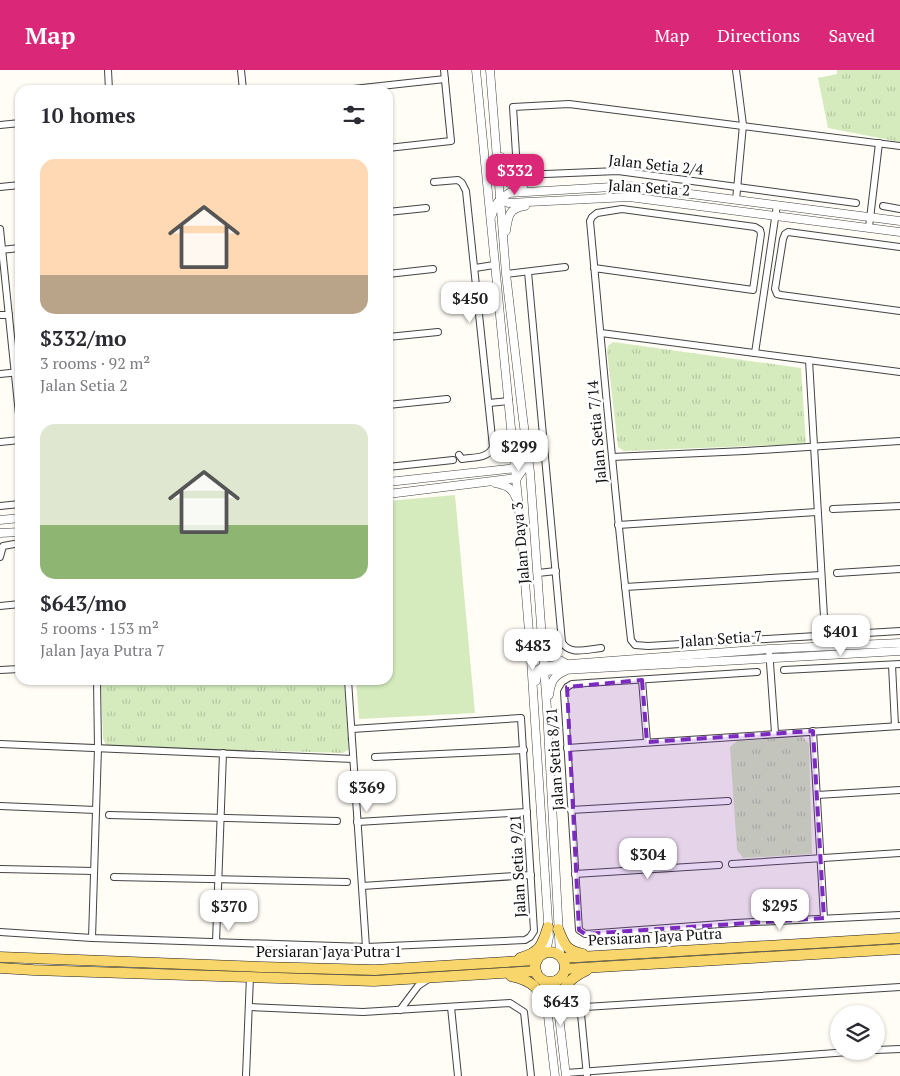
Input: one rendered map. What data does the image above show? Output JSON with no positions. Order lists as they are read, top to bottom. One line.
{"streets":{"main road":["Persiaran Jaya Putra","Persiaran Jaya Putra 1"],"street":["Jalan Setia 2/4","Jalan Setia 2","Jalan Setia 7/14","Jalan Daya 3","Jalan Setia 7","Jalan Setia 8/21","Jalan Setia 9/21"]},"crossings":[["Jalan Setia 2","Jalan Daya 3"],["Jalan Daya 3","Jalan Setia 7"],["Jalan Daya 3","Persiaran Jaya Putra"],["Jalan Daya 3","Persiaran Jaya Putra 1"],["Persiaran Jaya Putra","Persiaran Jaya Putra 1"]],"page":{"header":"Map","nav":["Map","Directions","Saved"],"heading":"10 homes","list":[{"name":"$332/mo","note":"3 rooms · 92 m² · Jalan Setia 2"},{"name":"$643/mo","note":"5 rooms · 153 m² · Jalan Jaya Putra 7"}],"price":["$332","$450","$299","$401","$483","$369","$304","$295","$370","$643"]}}
